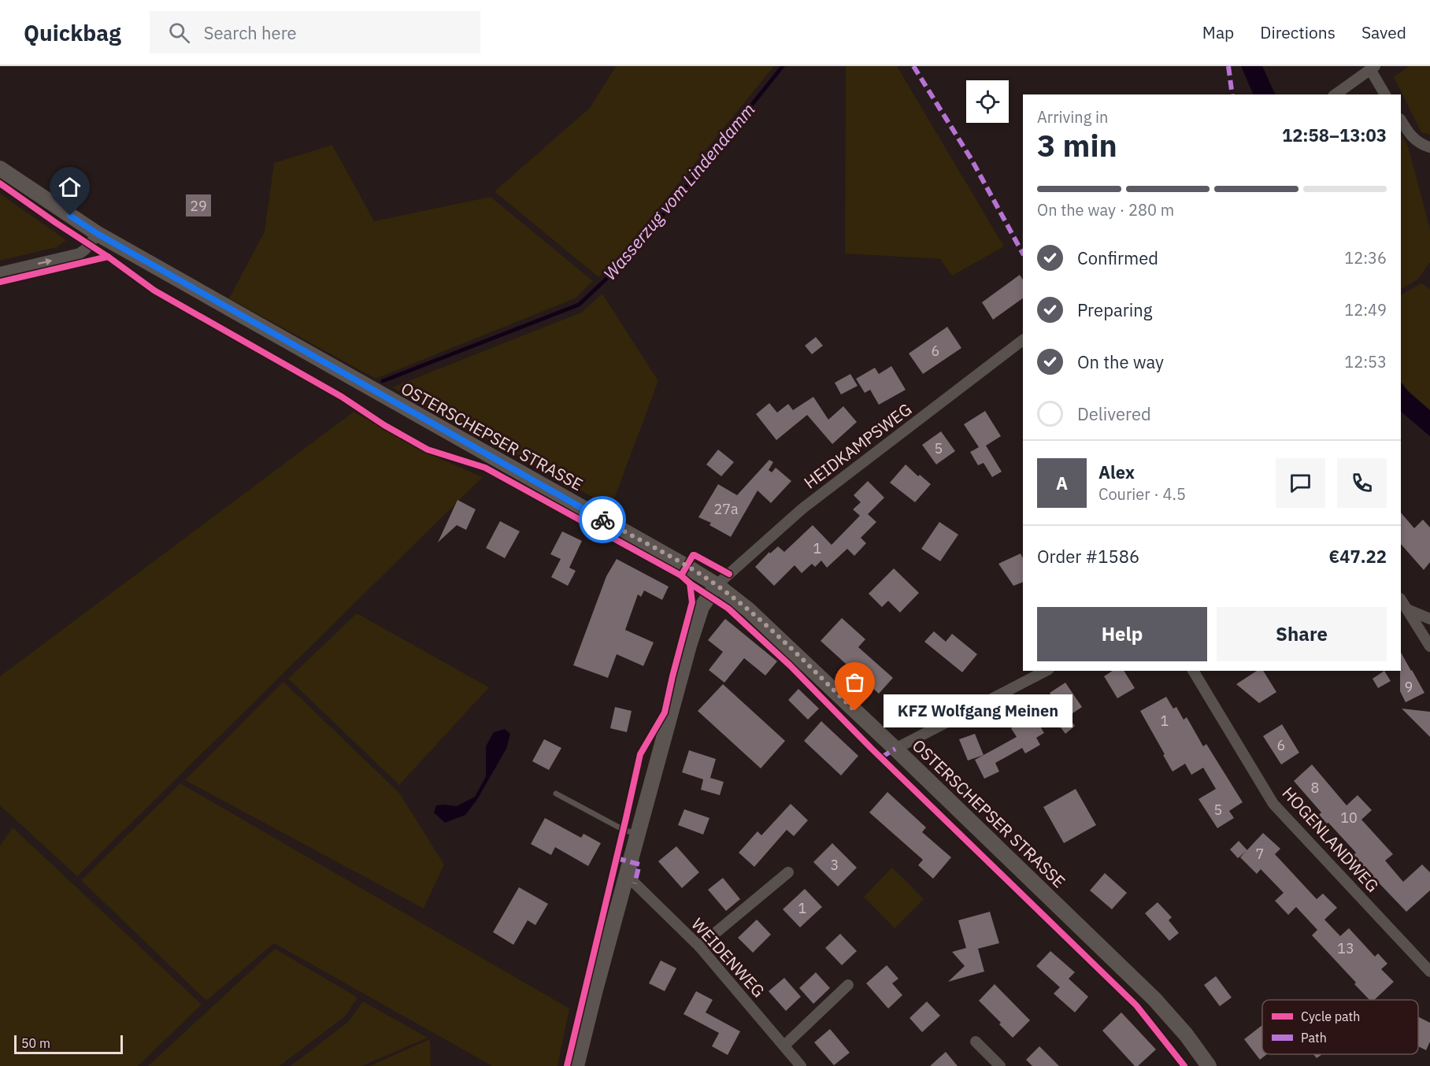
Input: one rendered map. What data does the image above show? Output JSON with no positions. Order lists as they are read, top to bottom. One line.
{"streets":{"main road":["OSTERSCHEPSER STRASSE"],"street":["HEIDKAMPSWEG","HOGENLANDWEG","WEIDENWEG"]},"crossings":[["OSTERSCHEPSER STRASSE","HEIDKAMPSWEG"]],"water":["Wasserzug vom Lindendamm"],"places":["KFZ Wolfgang Meinen"],"house_numbers":["29","6","5","27a","1","9","1","6","8","5","10","7","3","1","13"],"legend":["Cycle path","Path"],"scale_bar":"50 m","page":{"header":"Quickbag","search":"Search here","nav":["Map","Directions","Saved"],"heading":["3 min","Arriving in","12:58–13:03"],"panel":["Alex","Courier · 4.5","Order #1586","€47.22"],"bar":"On the way · 280 m","list":[["Confirmed","12:36"],["Preparing","12:49"],["On the way","12:53"],"Delivered"],"round":"A","buttons":["Help","Share"],"bubble":"KFZ Wolfgang Meinen","scale":"50 m"}}
